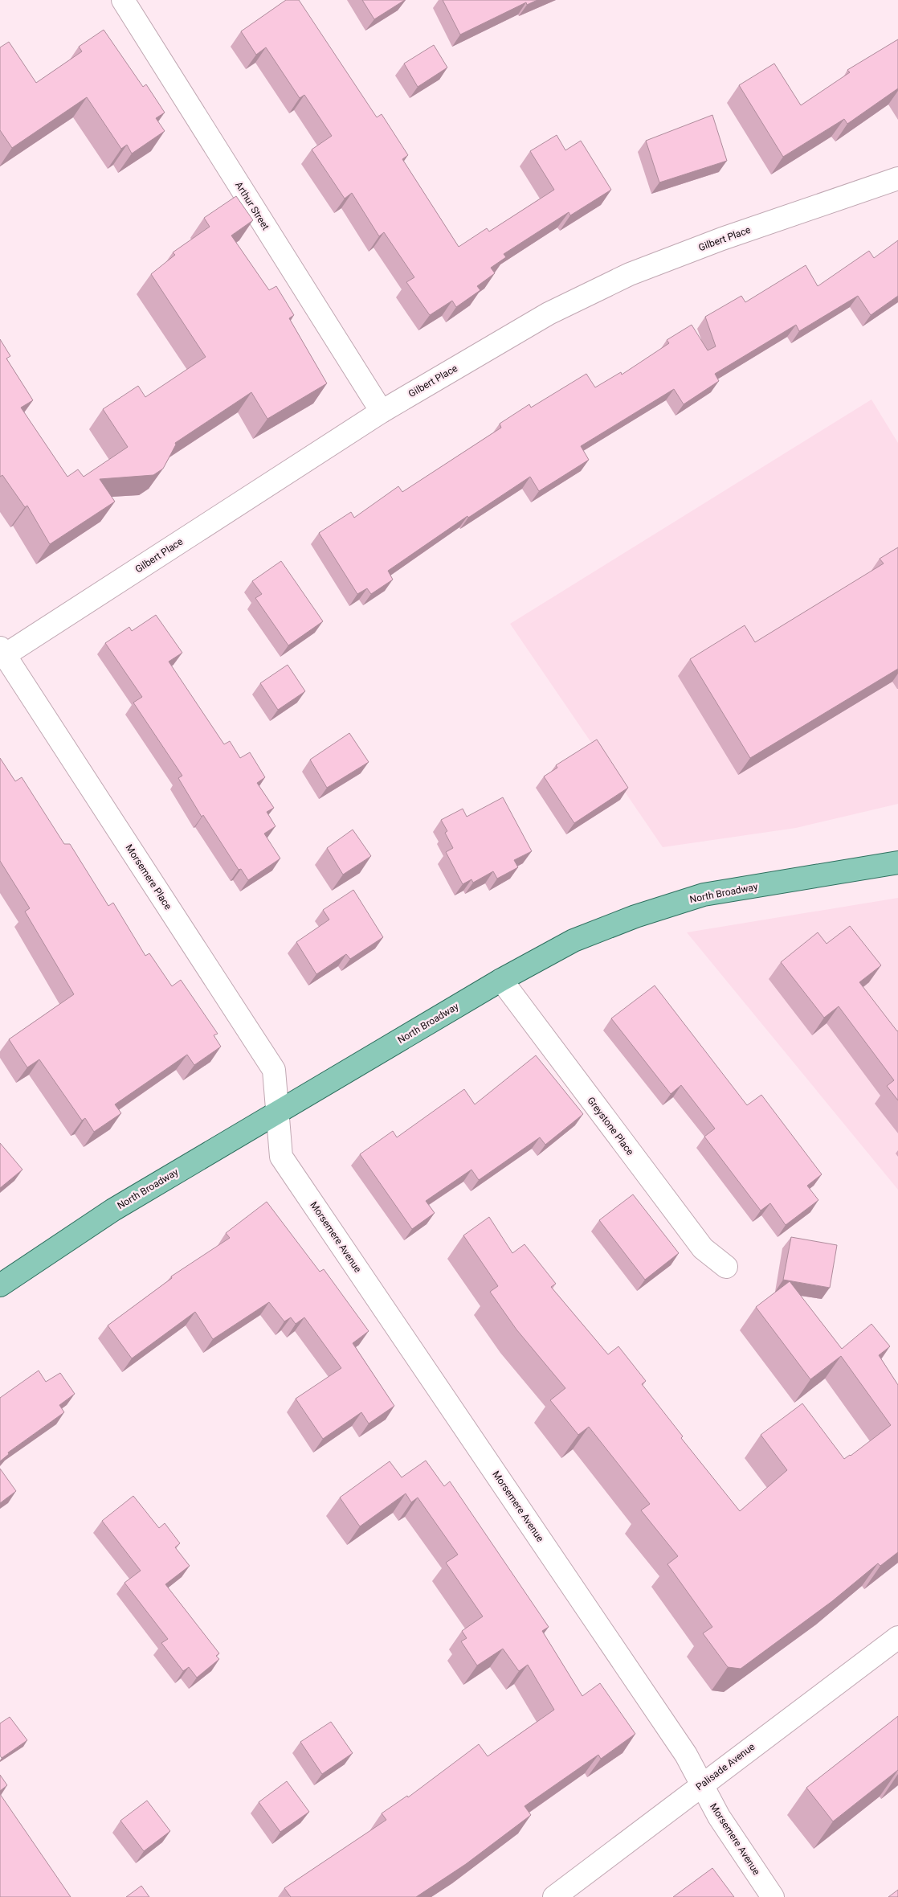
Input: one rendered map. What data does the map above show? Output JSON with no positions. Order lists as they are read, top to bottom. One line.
{"streets":{"main road":["North Broadway"],"street":["Arthur Street","Gilbert Place","Morsemere Place","Greystone Place","Morsemere Avenue","Palisade Avenue"]},"crossings":[["Arthur Street","Gilbert Place"],["Gilbert Place","Morsemere Place"],["Morsemere Place","North Broadway"],["Morsemere Place","Morsemere Avenue"],["North Broadway","Greystone Place"],["North Broadway","Morsemere Avenue"],["Morsemere Avenue","Palisade Avenue"]]}
